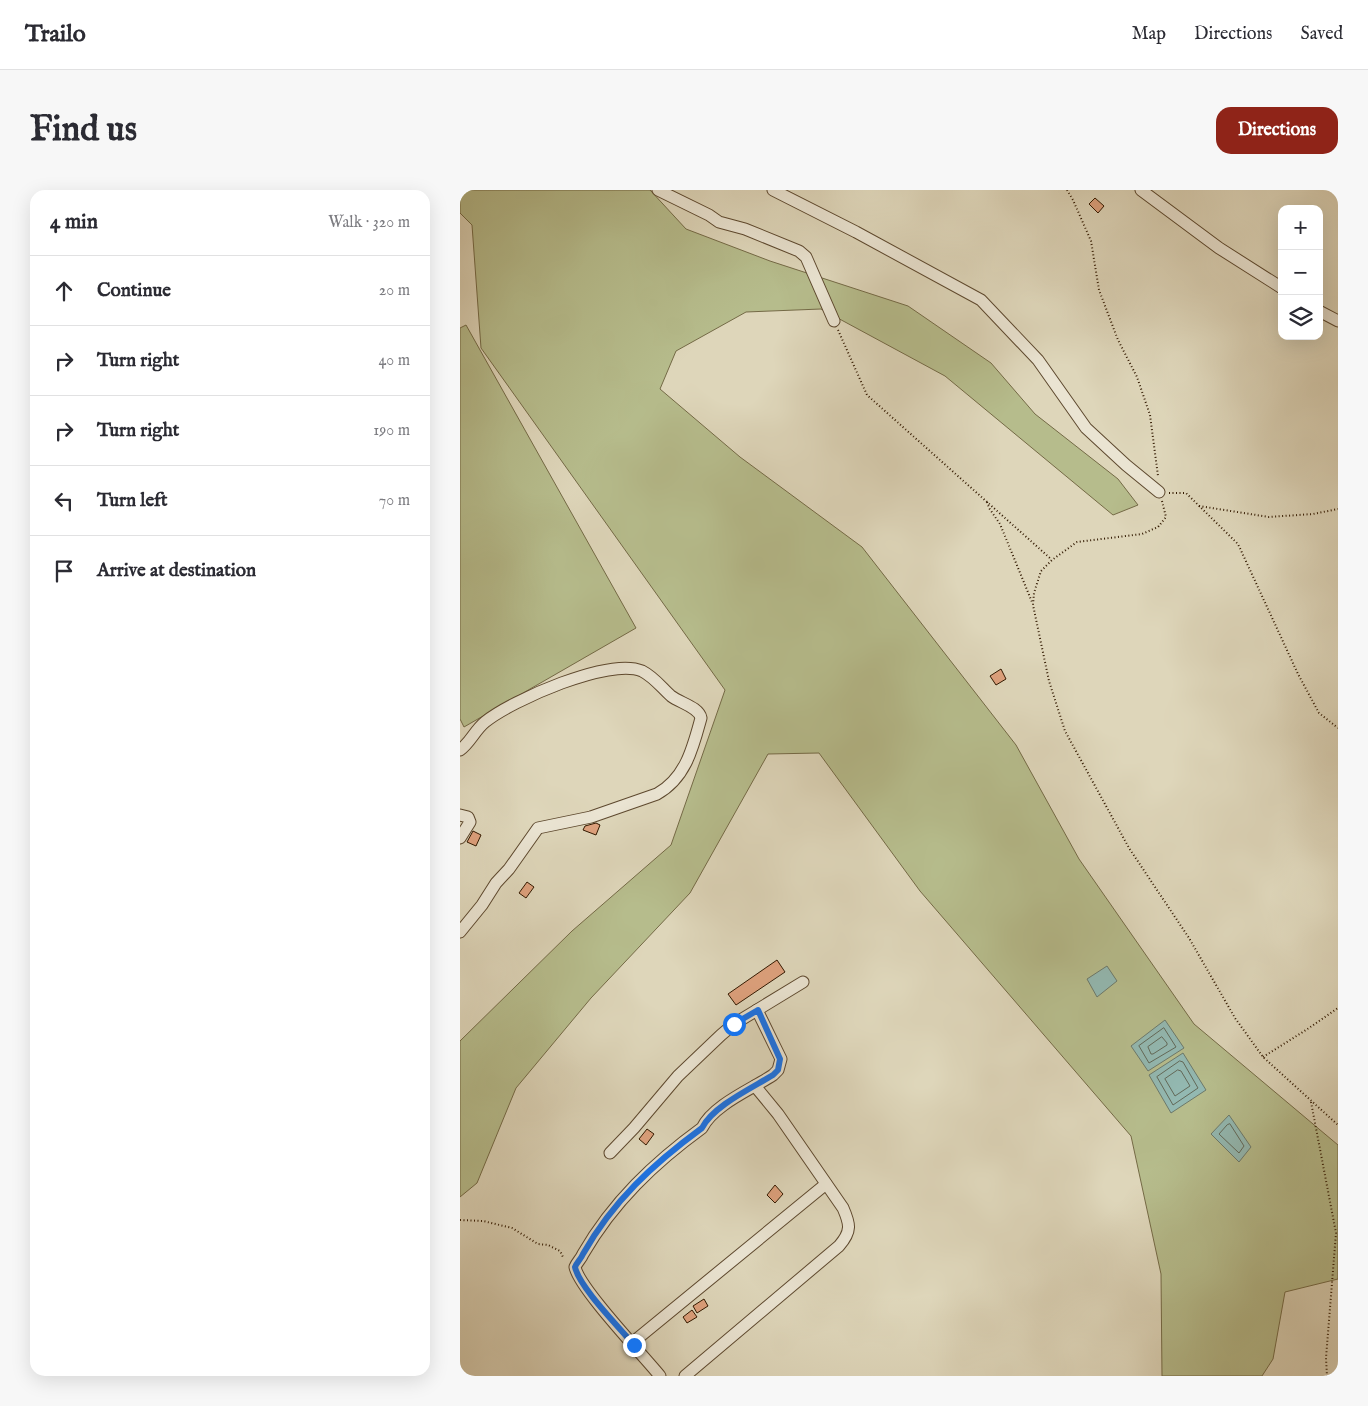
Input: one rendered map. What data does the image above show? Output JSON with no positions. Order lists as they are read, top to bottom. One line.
{"page":{"header":"Trailo","nav":["Map","Directions","Saved"],"buttons":"Directions","title":"Find us","heading":["4 min","Walk · 320 m"],"map_buttons":["+","−"],"list":[["Continue","20 m"],["Turn right","40 m"],["Turn right","190 m"],["Turn left","70 m"],"Arrive at destination"]}}
